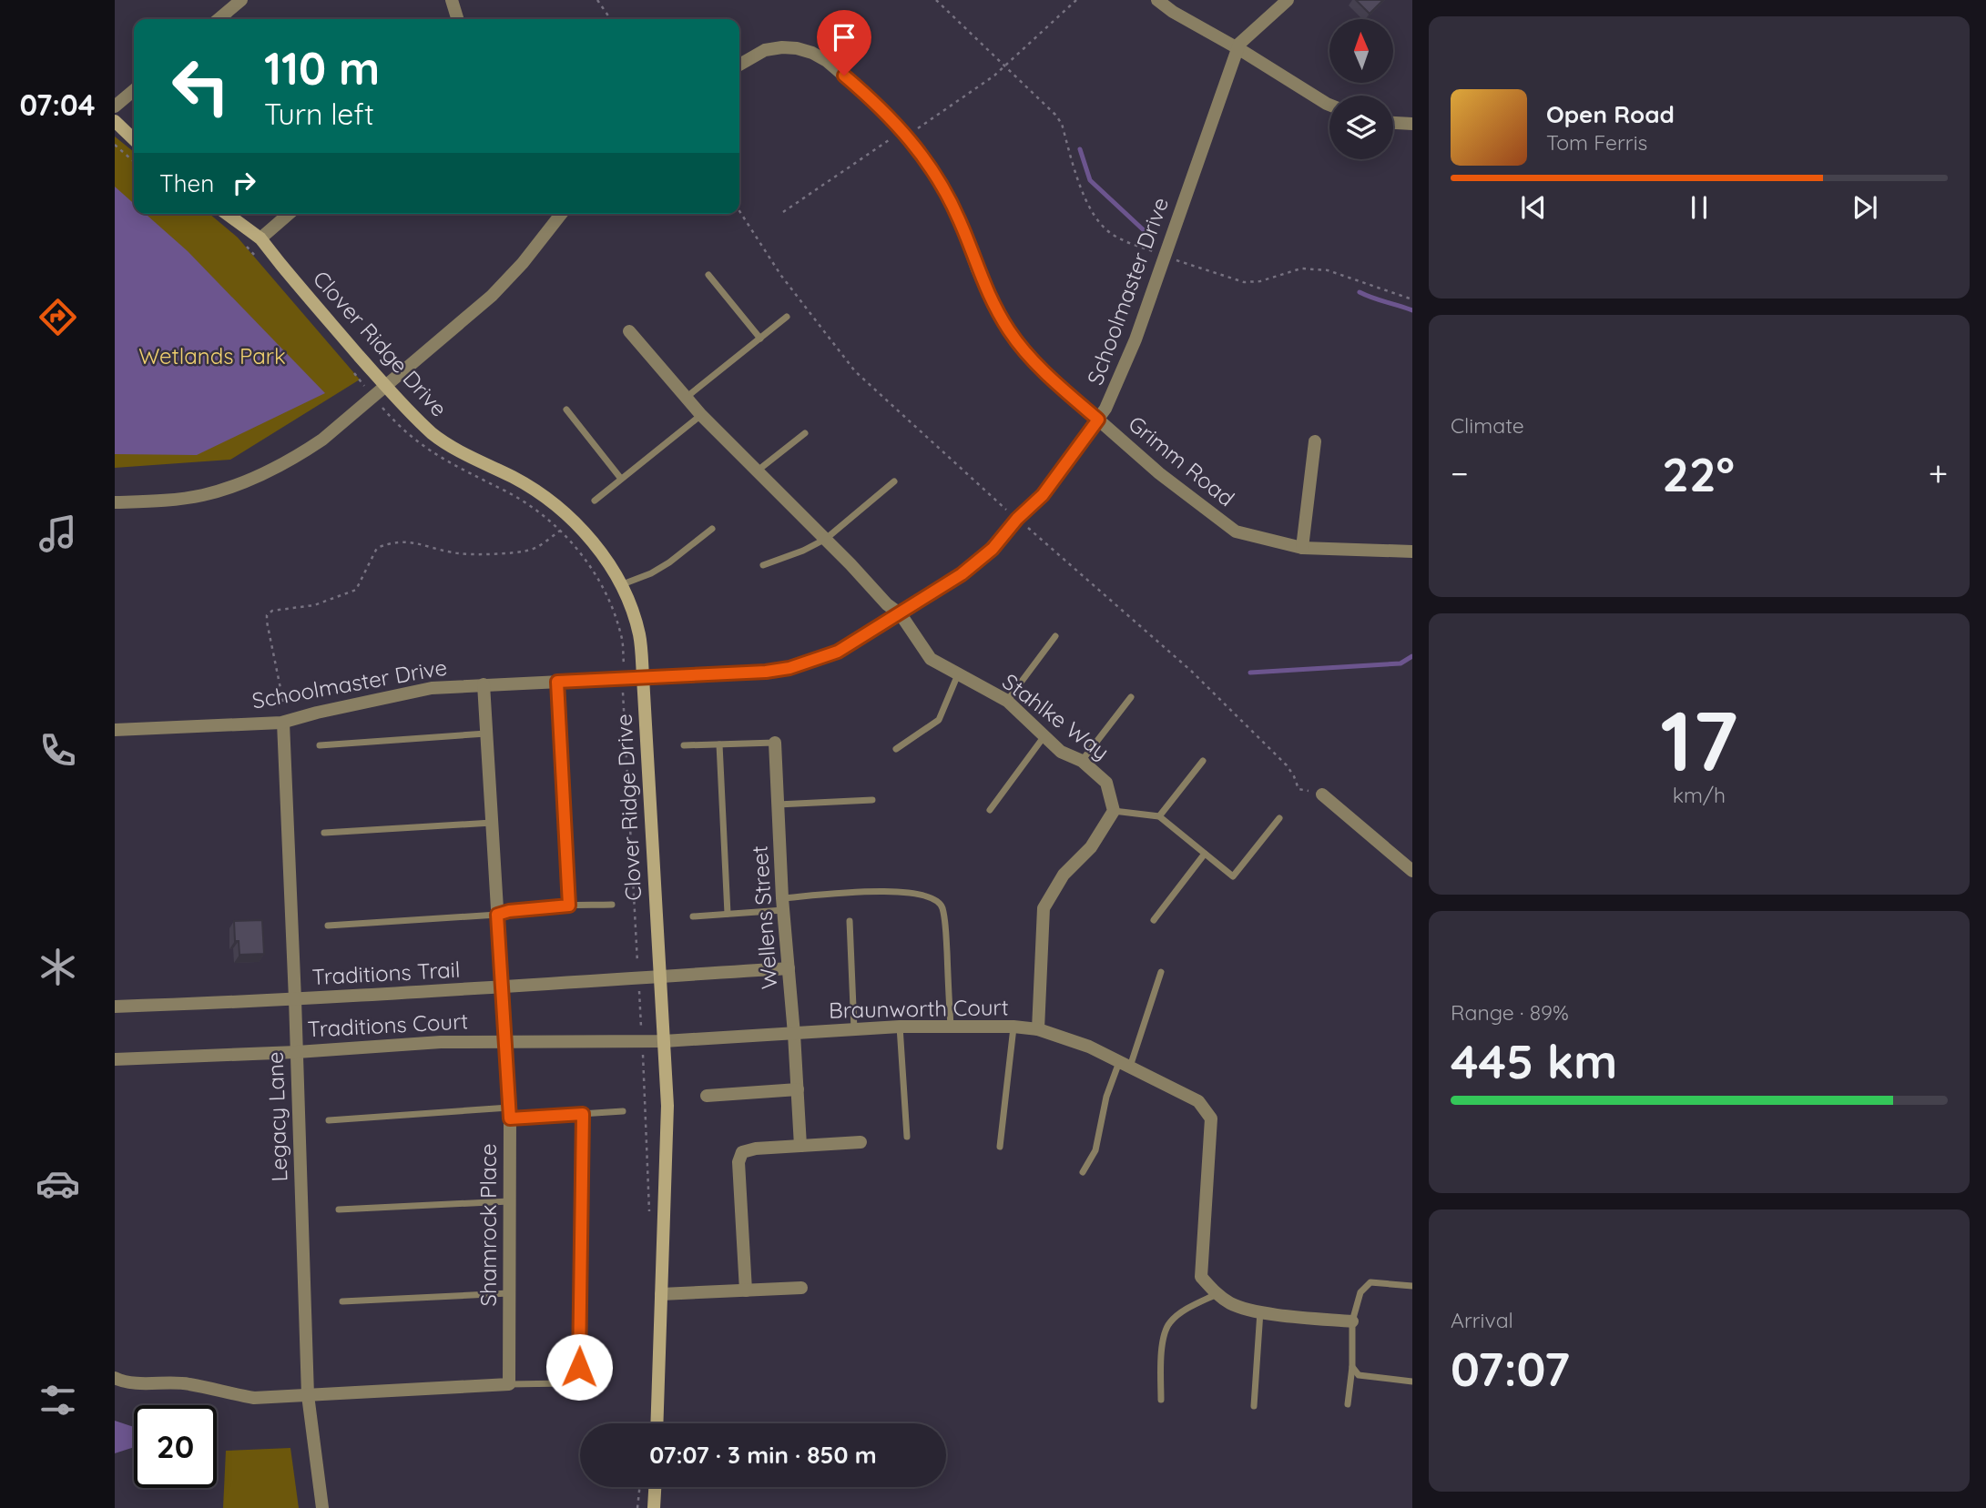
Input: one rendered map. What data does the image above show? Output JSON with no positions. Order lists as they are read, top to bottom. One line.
{"streets":{"street":["Schoolmaster Drive","Clover Ridge Drive","Grimm Road","Stahlke Way","Wellens Street","Traditions Trail","Braunworth Court","Traditions Court","Legacy Lane","Shamrock Place"]},"crossings":[["Schoolmaster Drive","Clover Ridge Drive"],["Schoolmaster Drive","Grimm Road"],["Schoolmaster Drive","Stahlke Way"],["Schoolmaster Drive","Legacy Lane"],["Schoolmaster Drive","Shamrock Place"],["Clover Ridge Drive","Traditions Trail"],["Clover Ridge Drive","Braunworth Court"],["Clover Ridge Drive","Traditions Court"],["Wellens Street","Braunworth Court"],["Traditions Trail","Legacy Lane"],["Traditions Trail","Shamrock Place"],["Braunworth Court","Traditions Court"],["Traditions Court","Legacy Lane"],["Traditions Court","Shamrock Place"]],"parks":["Wetlands Park"],"north":"top","page":{"tabs":"07:04","turn":["110 m","Turn left"],"song":["Open Road","Tom Ferris"],"then":"Then","tile":["Climate",["17","km/h"],["Range · 89%","445 km"],["Arrival","07:07"]],"heat":["−","22°","+"],"limit":"20","trip":"07:07 · 3 min · 850 m"}}
